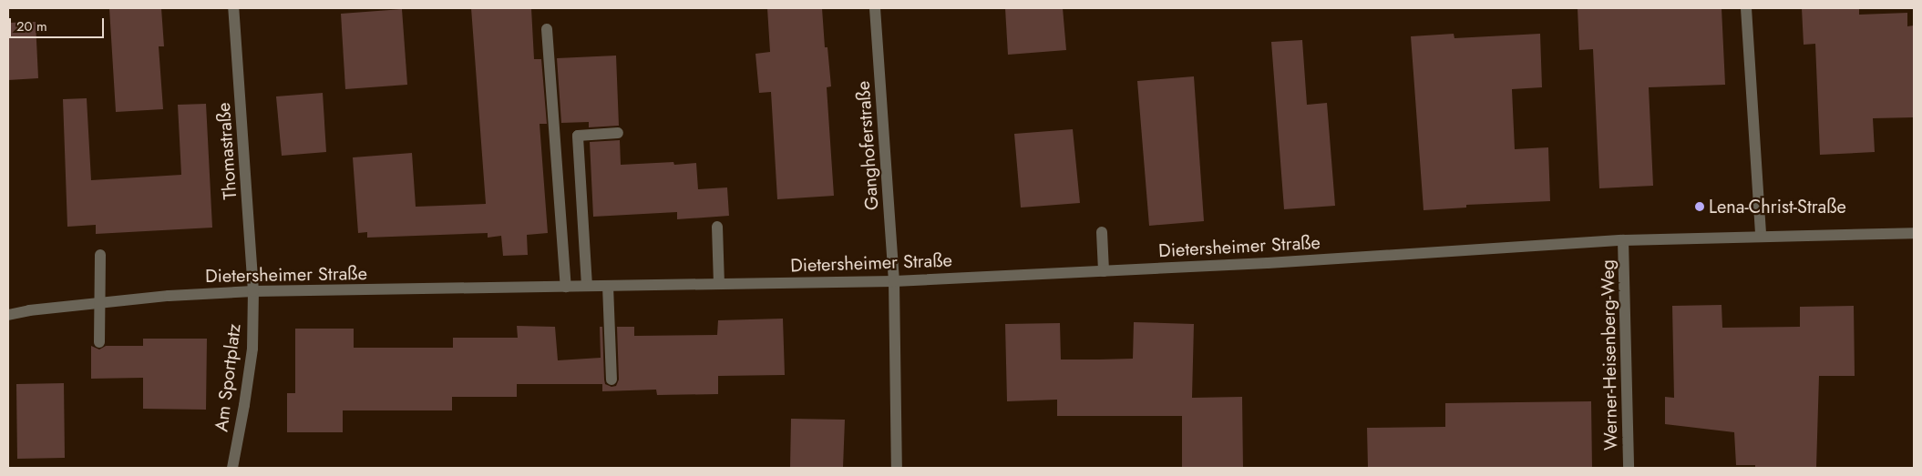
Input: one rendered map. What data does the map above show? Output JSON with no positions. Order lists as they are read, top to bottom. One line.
{"streets":{"street":["Ganghoferstraße","Thomastraße","Dietersheimer Straße","Werner-Heisenberg-Weg","Am Sportplatz"]},"crossings":[["Ganghoferstraße","Dietersheimer Straße"],["Thomastraße","Dietersheimer Straße"],["Thomastraße","Am Sportplatz"],["Dietersheimer Straße","Werner-Heisenberg-Weg"],["Dietersheimer Straße","Am Sportplatz"]],"places":["Lena-Christ-Straße"],"scale_bar":"20 m"}
